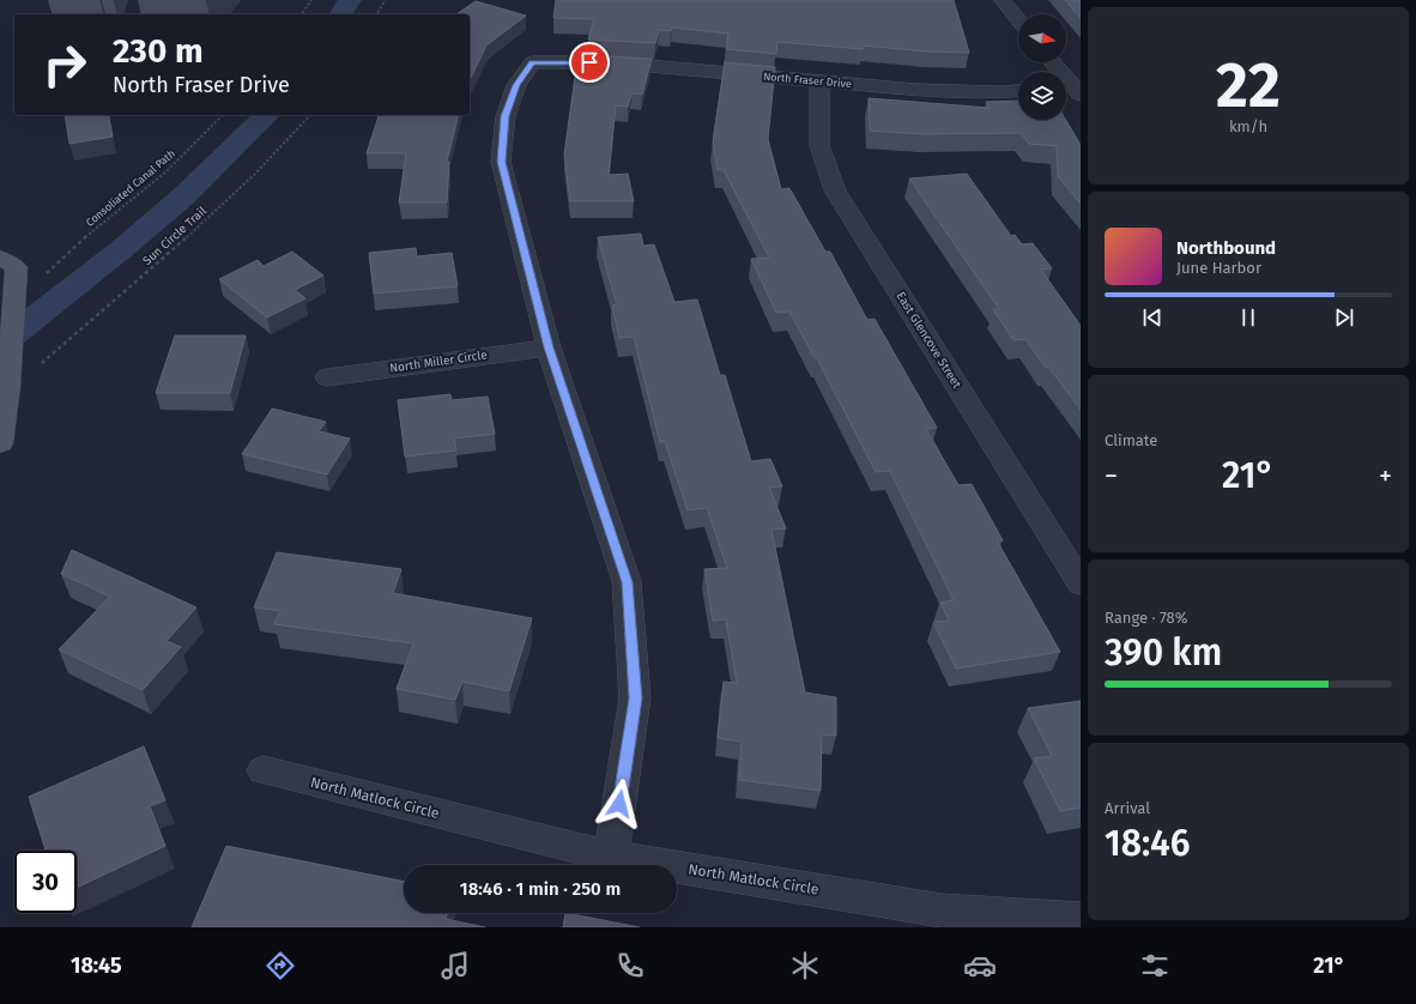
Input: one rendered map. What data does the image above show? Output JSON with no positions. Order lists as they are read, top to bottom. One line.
{"streets":{"street":["North Fraser Drive","East Glencove Street","North Miller Circle","North Matlock Circle"],"path":["Consoliated Canal Path","Sun Circle Trail"]},"crossings":[["North Fraser Drive","East Glencove Street"],["North Fraser Drive","North Miller Circle"]],"north":"right","page":{"tile":[["22","km/h"],"Climate",["Range · 78%","390 km"],["Arrival","18:46"]],"turn":["230 m","North Fraser Drive"],"song":["Northbound","June Harbor"],"heat":["−","21°","+"],"limit":"30","trip":"18:46 · 1 min · 250 m","tabs":["18:45","21°"]}}
